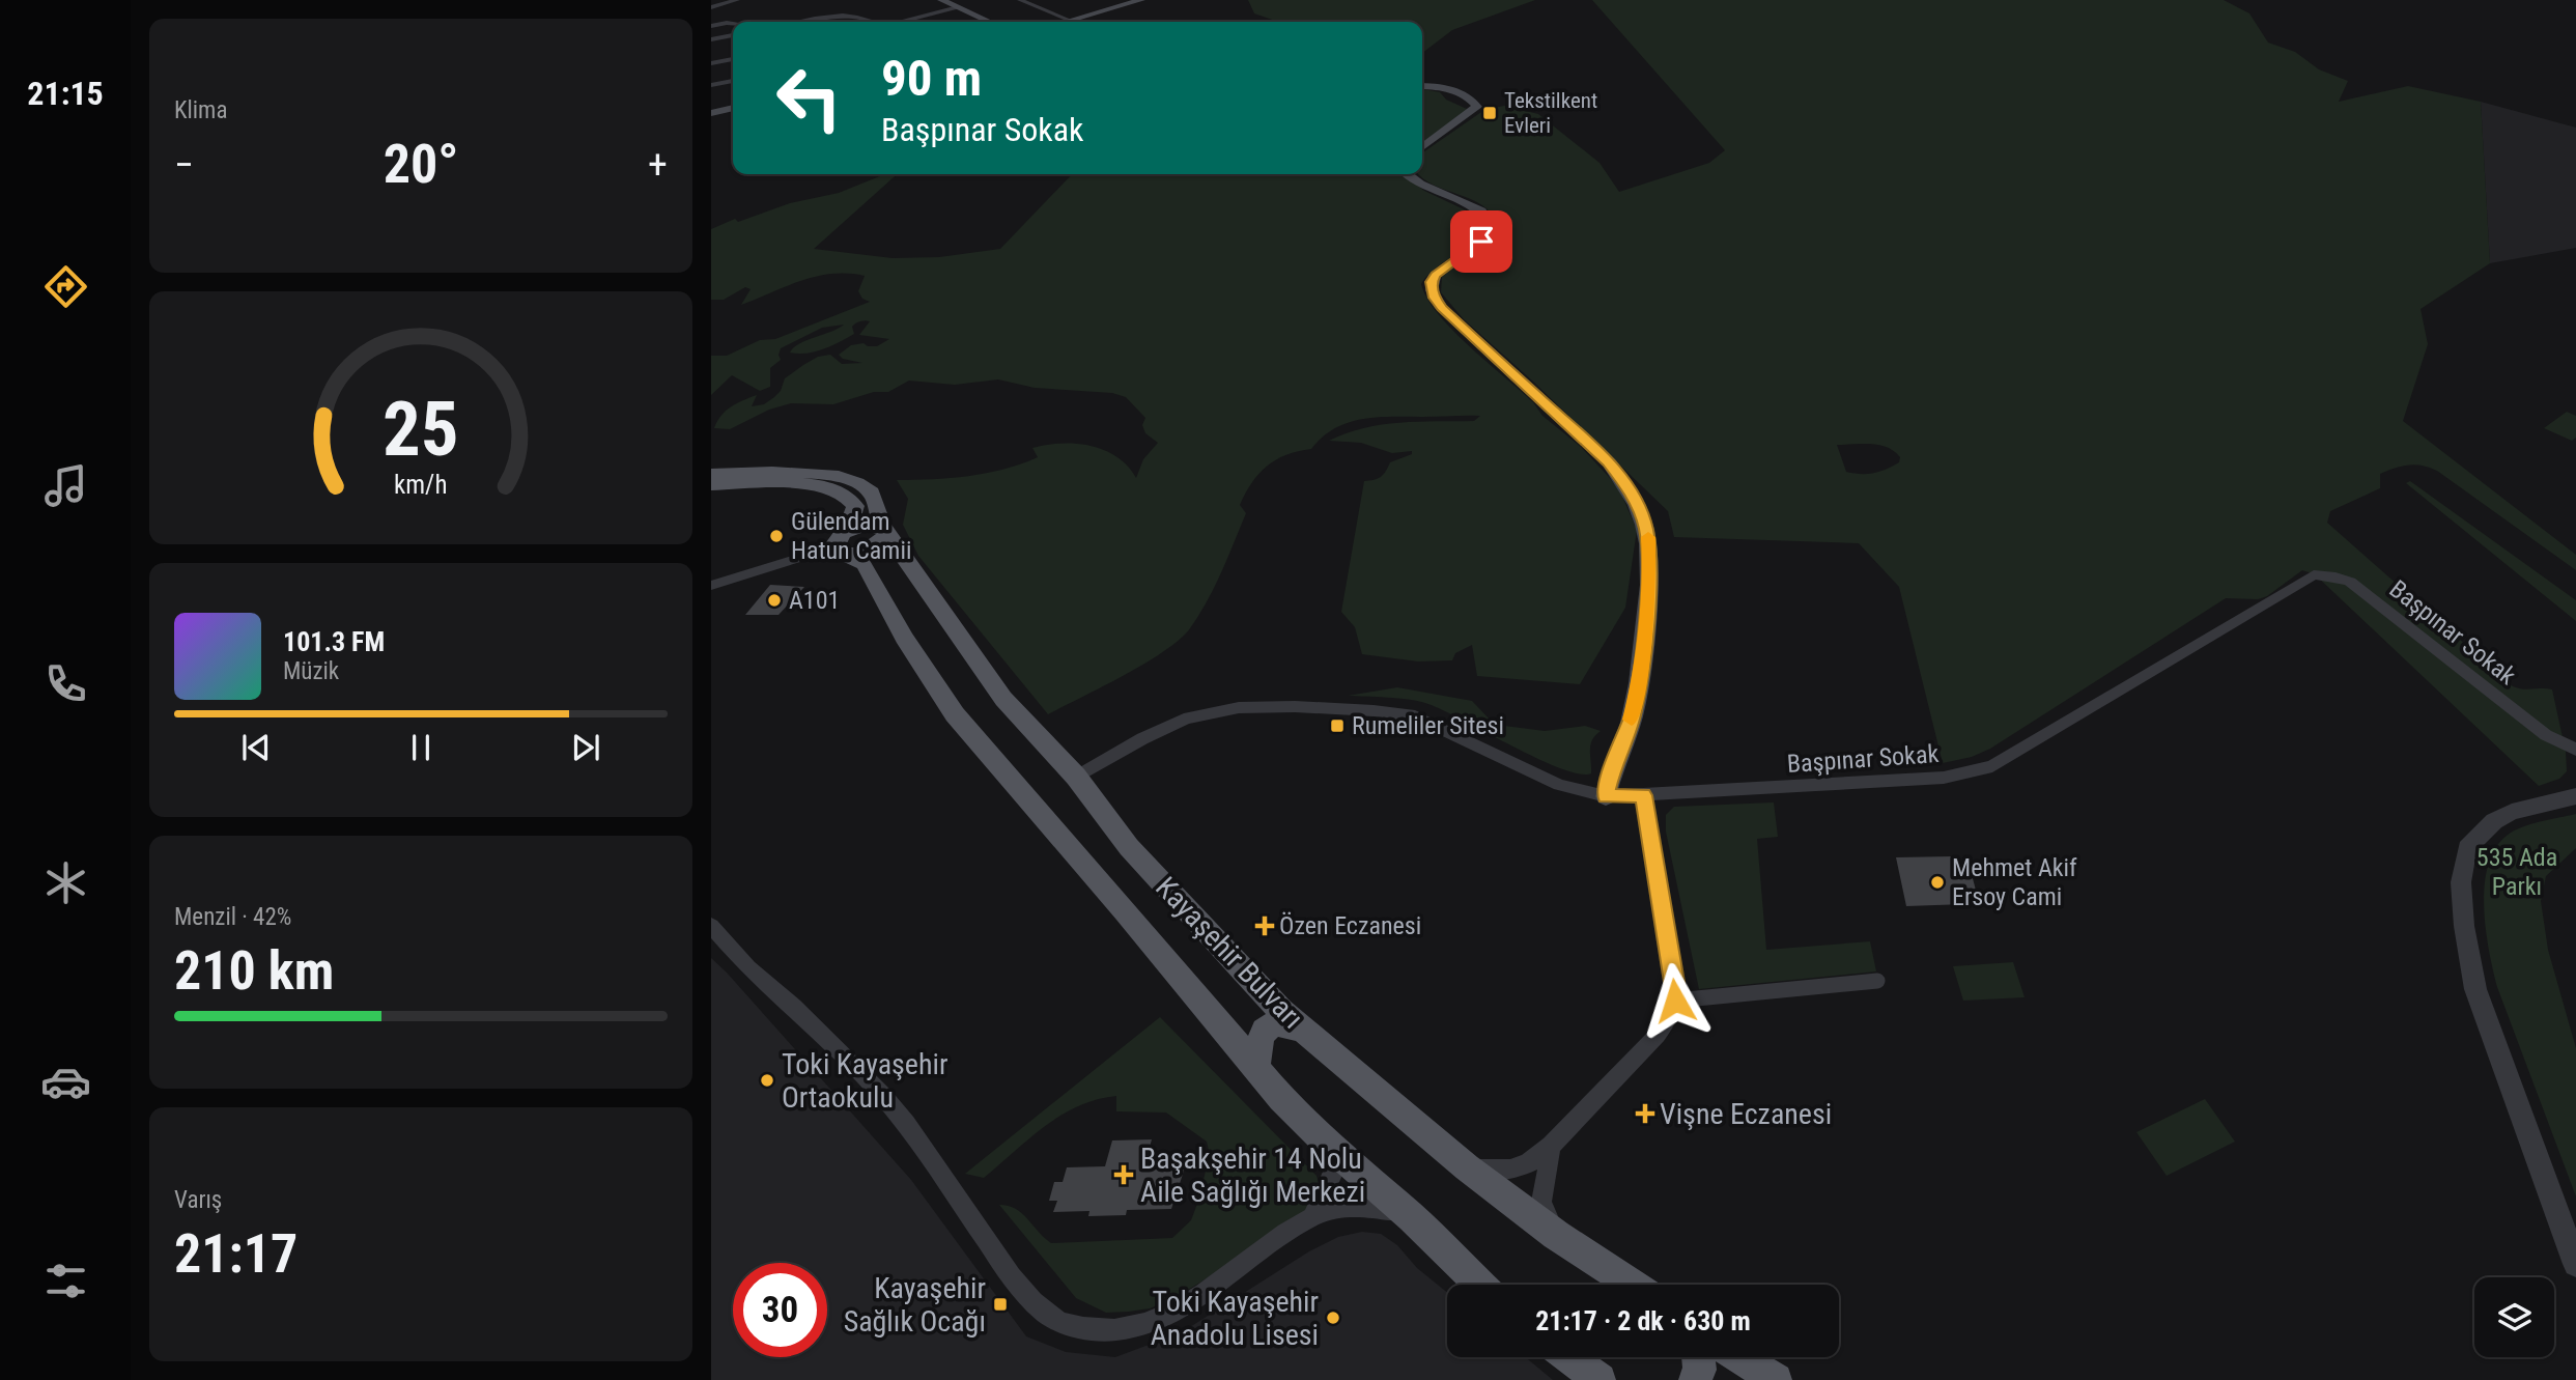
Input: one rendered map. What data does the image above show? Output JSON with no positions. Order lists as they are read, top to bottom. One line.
{"streets":{"main road":["Kayaşehir Bulvarı"],"street":["Başpınar Sokak"]},"crossings":[["Başpınar Sokak","Kayaşehir Bulvarı"]],"parks":["535 Ada Parkı"],"places":{"transit":["Tekstilkent Evleri","Rumeliler Sitesi","Kayaşehir Sağlık Ocağı"],"other":["Gülendam Hatun Camii","A101","Mehmet Akif Ersoy Cami","Toki Kayaşehir Ortaokulu","Toki Kayaşehir Anadolu Lisesi"],"health":["Özen Eczanesi","Vişne Eczanesi","Başakşehir 14 Nolu Aile Sağlığı Merkezi"]},"page":{"tabs":"21:15","tile":["Klima",["Menzil · 42%","210 km"],["Varış","21:17"]],"turn":["90 m","Başpınar Sokak"],"heat":["−","20°","+"],"song":["101.3 FM","Müzik"],"limit":"30","trip":"21:17 · 2 dk · 630 m","gauge":["25","km/h"]}}
